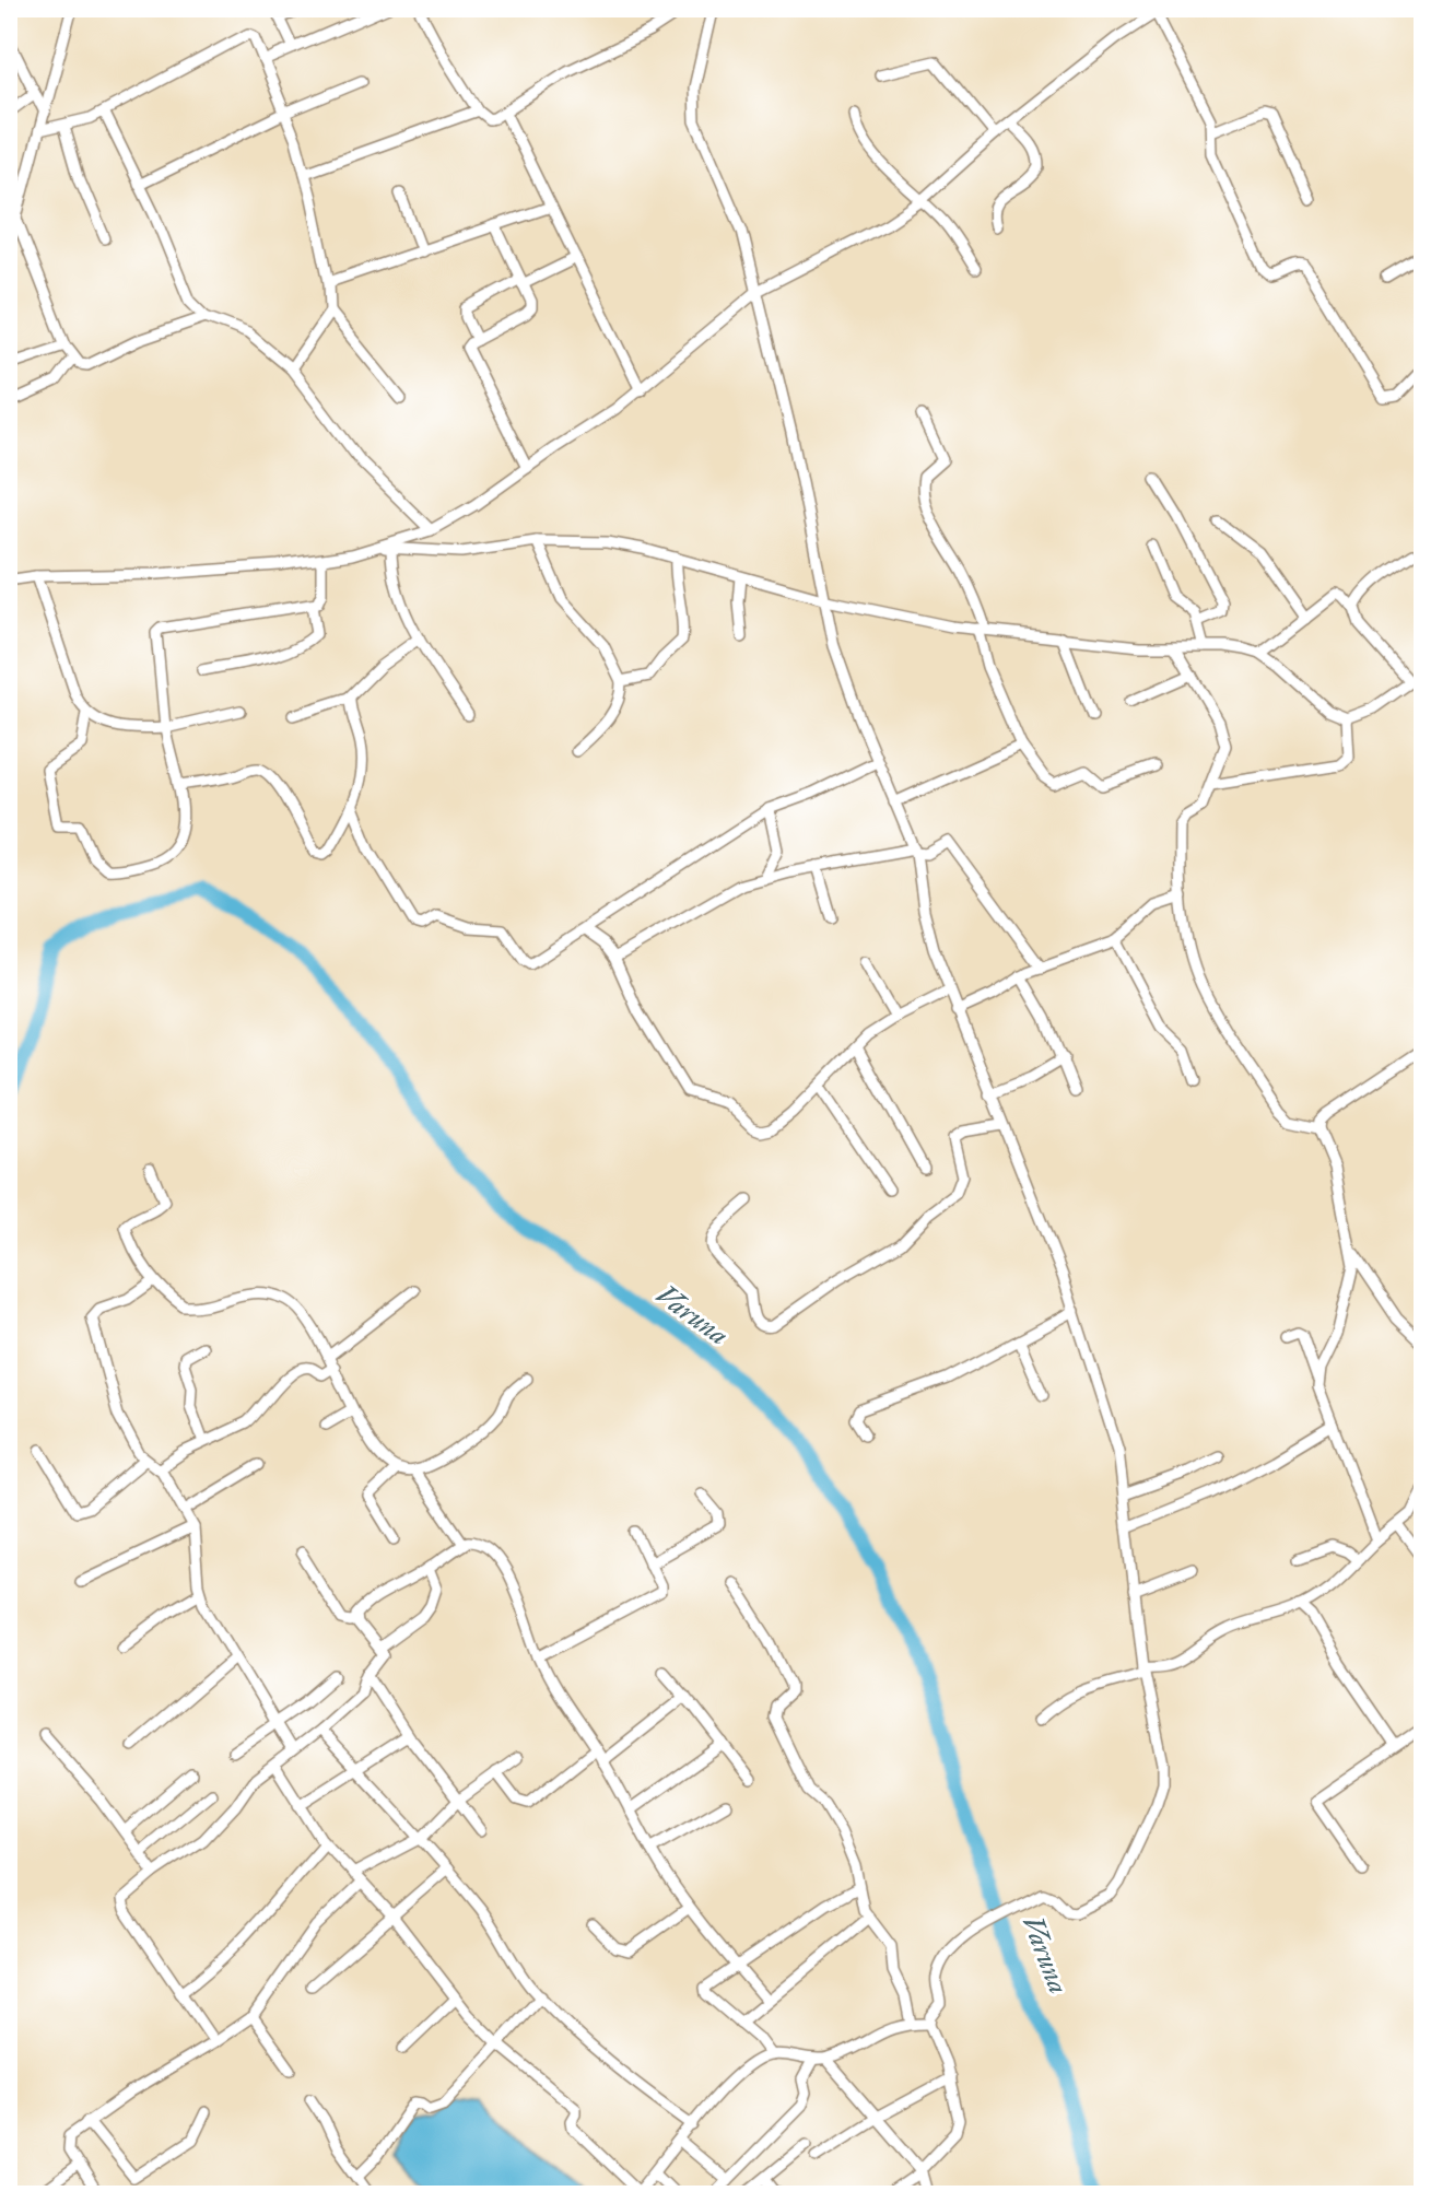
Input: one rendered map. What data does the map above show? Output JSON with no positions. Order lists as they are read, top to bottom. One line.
{"water":["Varuna"]}
